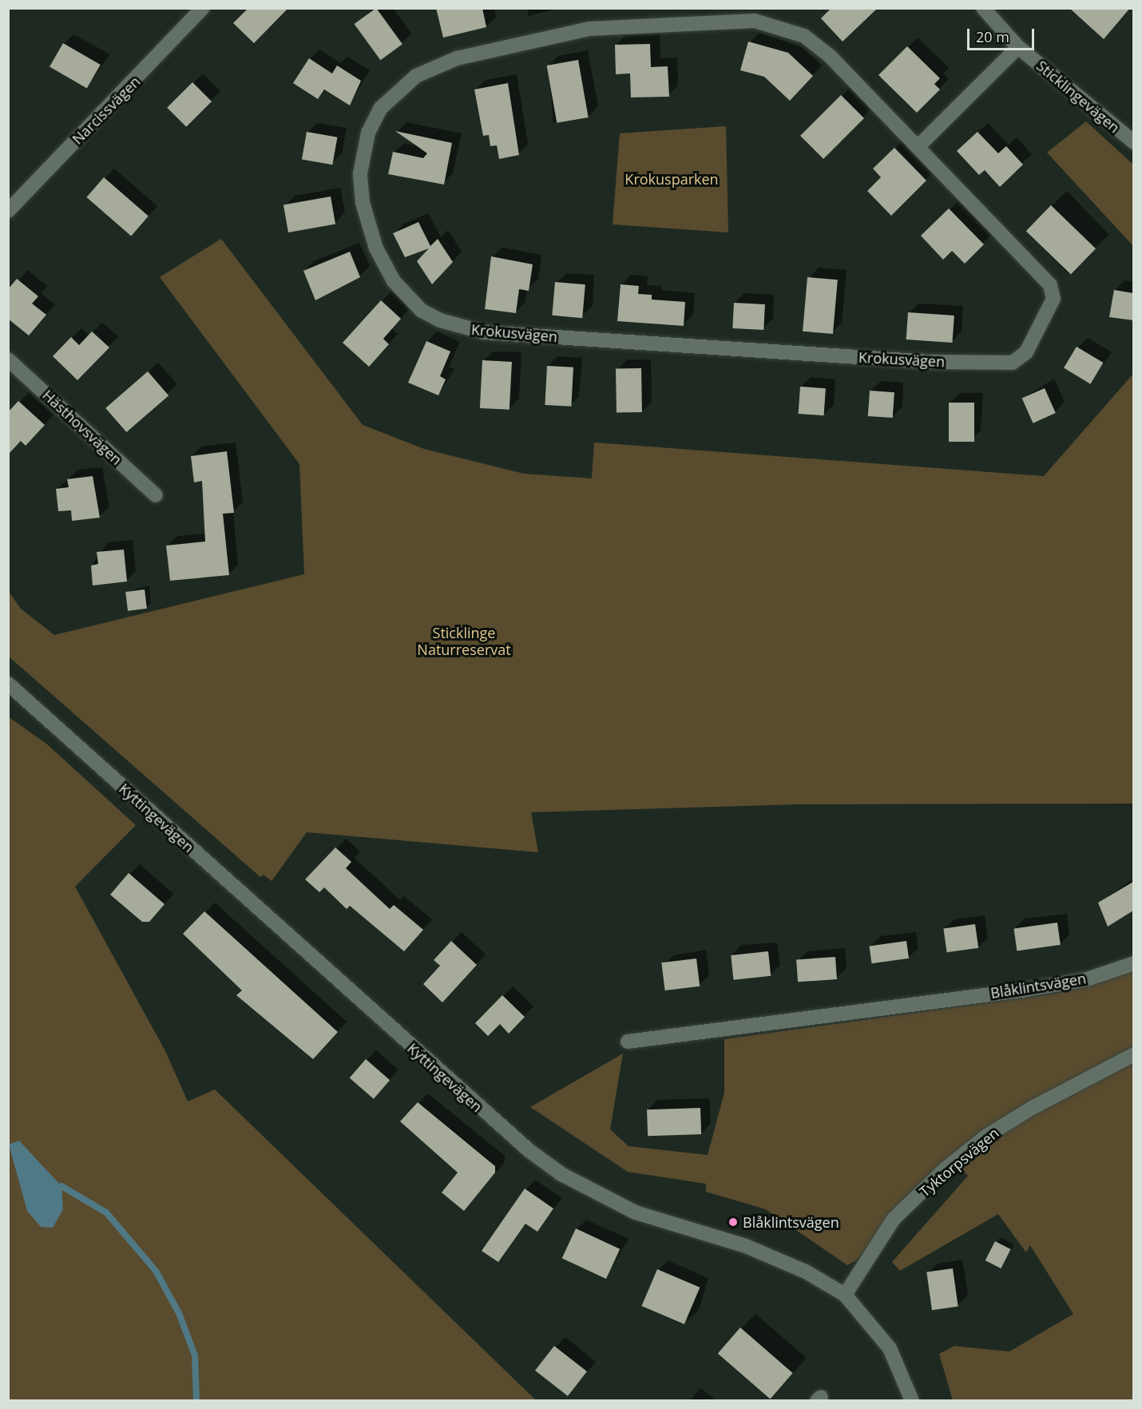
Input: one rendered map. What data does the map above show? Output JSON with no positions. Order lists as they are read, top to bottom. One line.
{"streets":{"street":["Sticklingevägen","Narcissvägen","Krokusvägen","Hästhovsvägen","Kyttingevägen","Blåklintsvägen","Tyktorpsvägen"]},"crossings":[["Kyttingevägen","Tyktorpsvägen"]],"parks":["Krokusparken","Sticklinge Naturreservat"],"places":["Blåklintsvägen"],"scale_bar":"20 m"}
